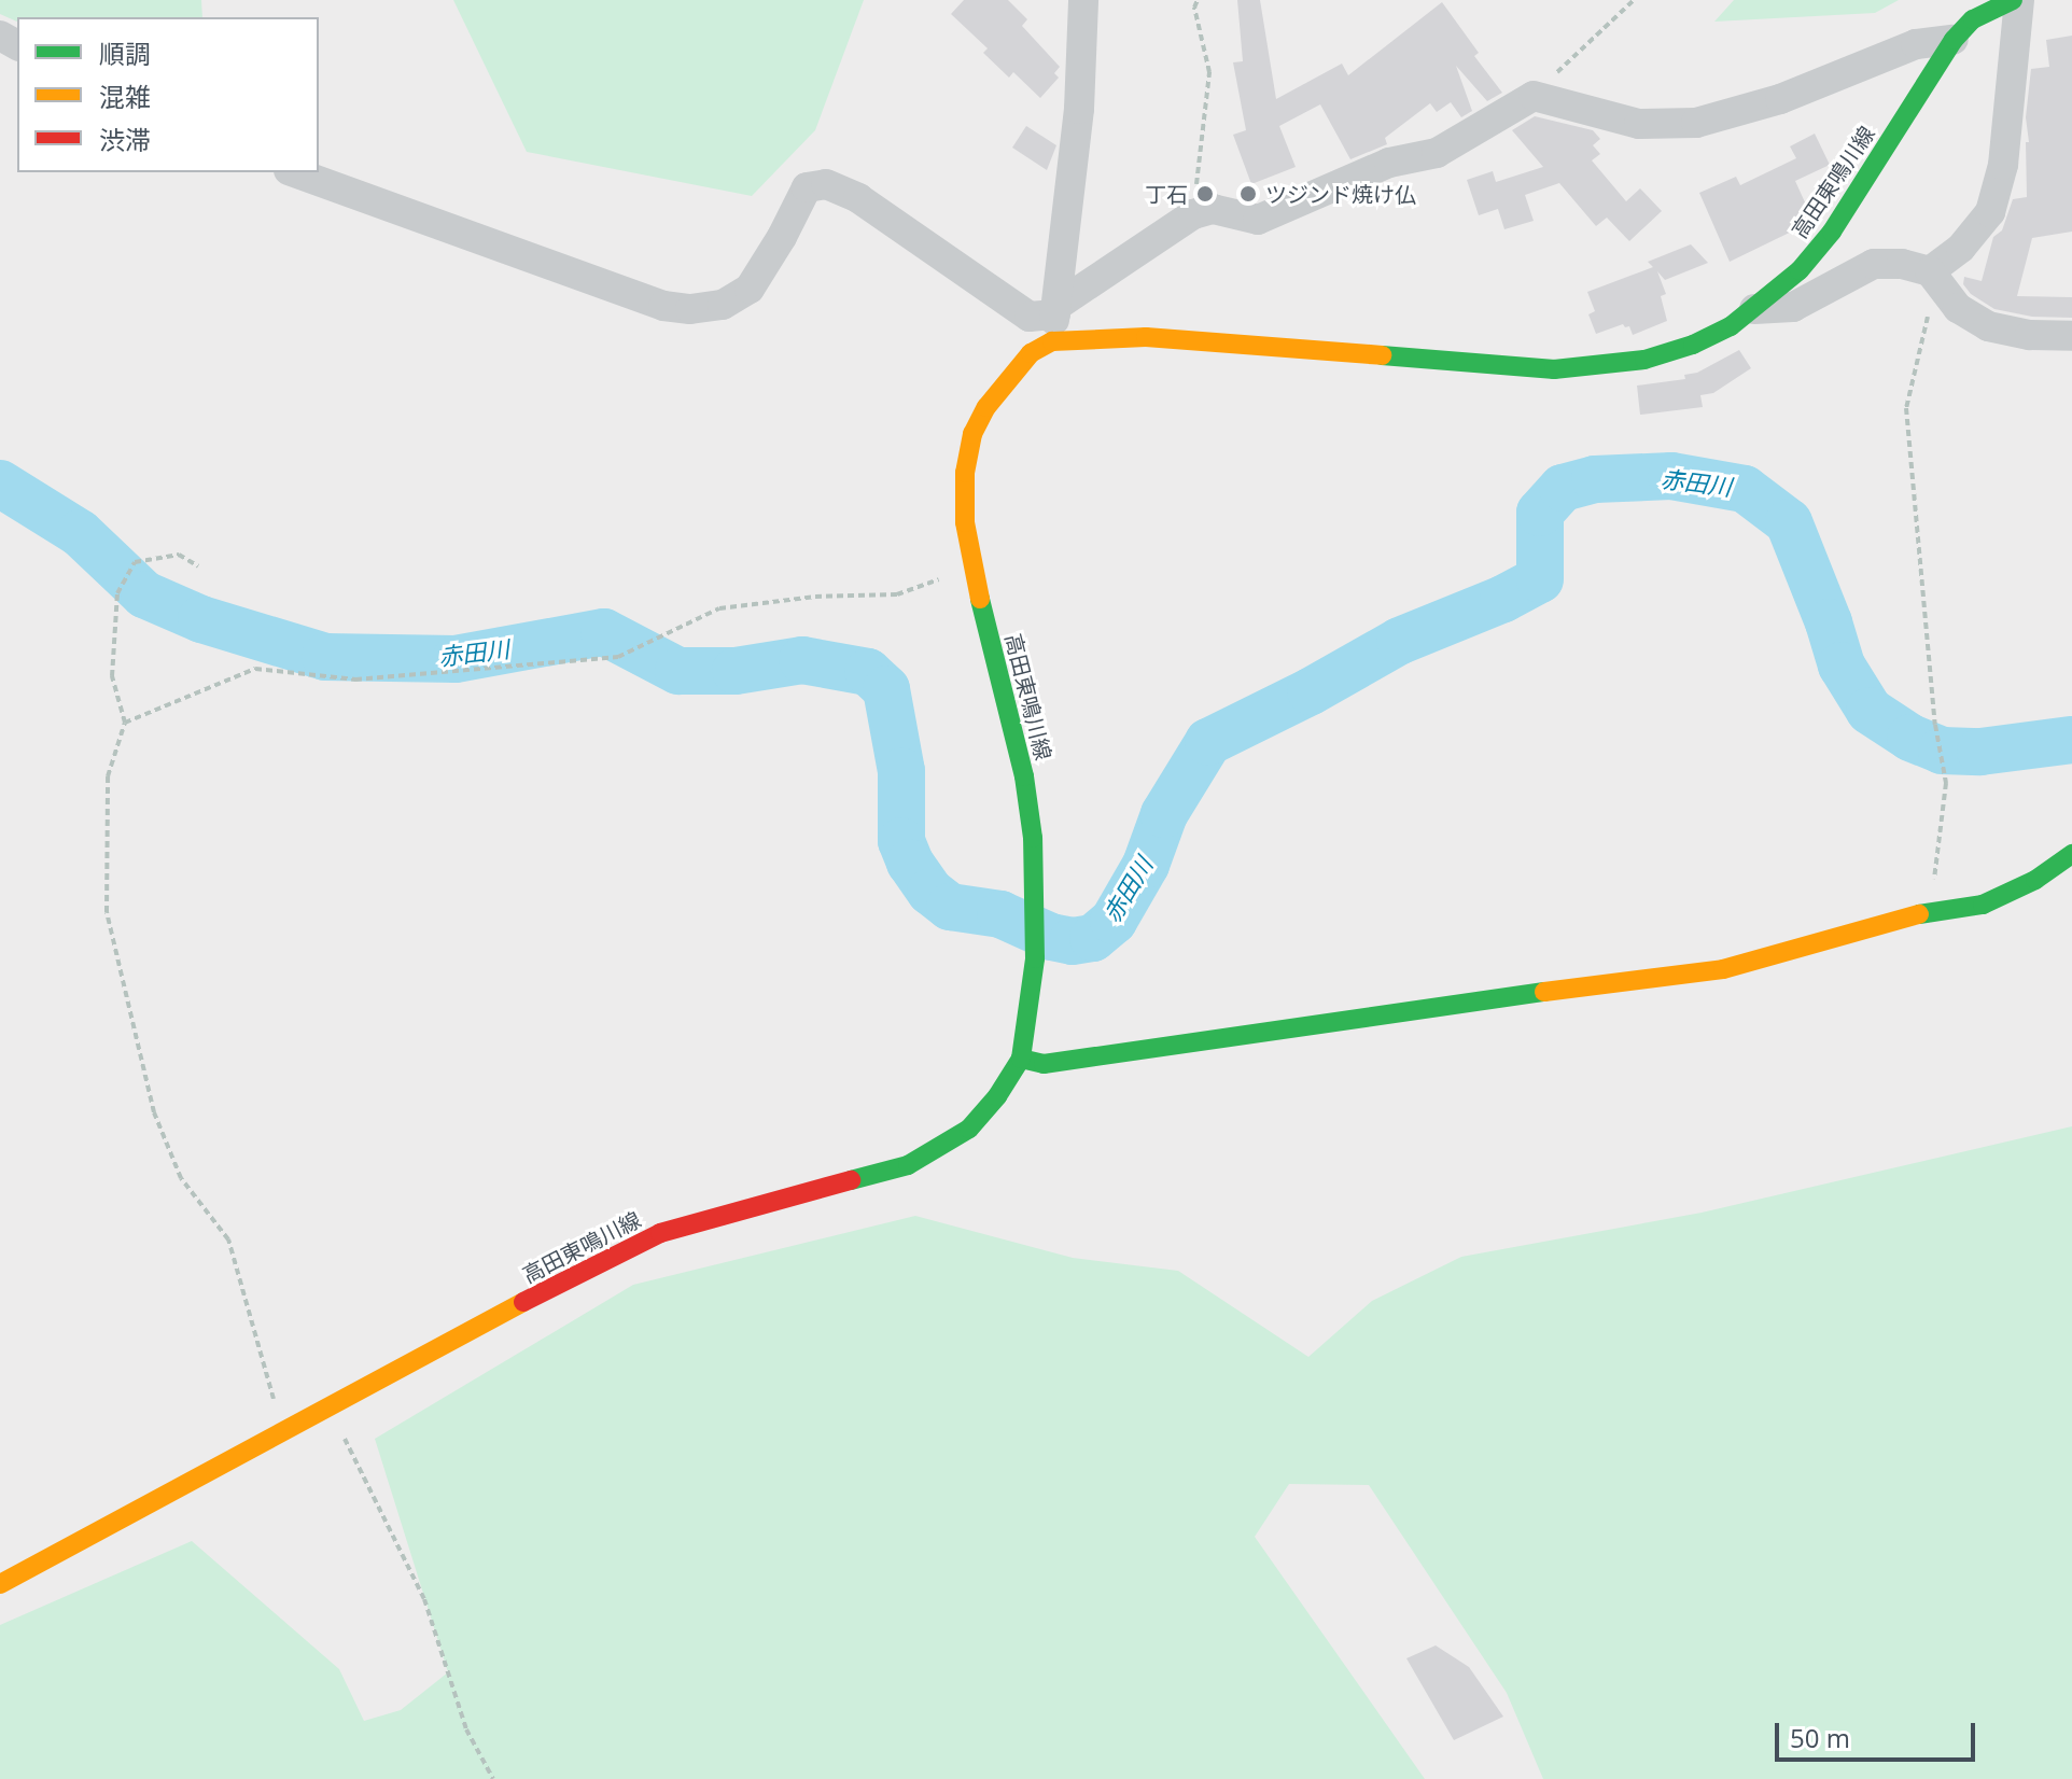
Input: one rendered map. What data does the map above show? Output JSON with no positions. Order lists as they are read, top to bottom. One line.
{"streets":{"main road":["高田東鳴川線"]},"water":["赤田川"],"places":["丁石","ツジンド焼け仏"],"legend":["順調","混雑","渋滞"],"scale_bar":"50 m"}
